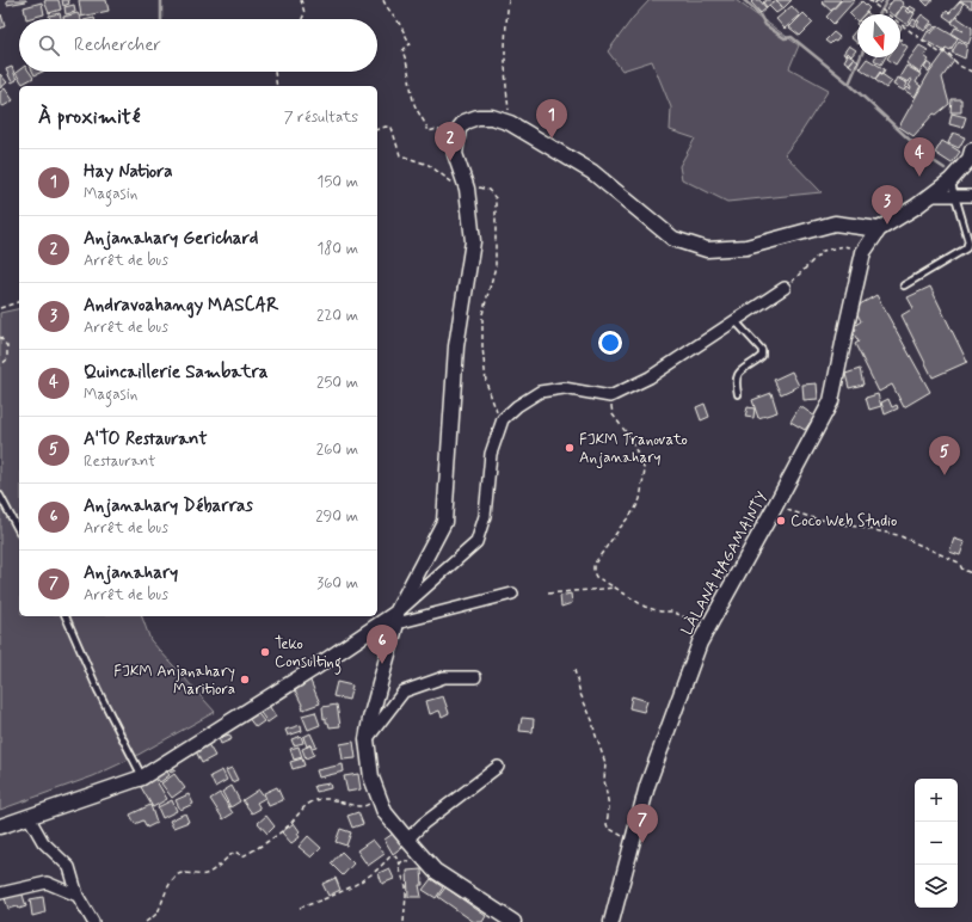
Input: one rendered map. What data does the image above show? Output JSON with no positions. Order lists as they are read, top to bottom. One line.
{"streets":{"main road":["LÀLANA HAGAMAINTY"]},"places":["FJKM Tranovato Anjanahary","Coco Web Studio","Teko Consulting","FJKM Anjanahary Maritiora"],"north":"bottom","page":{"search":"Rechercher","heading":["À proximité","7 résultats"],"pins":["1","2","4","3","5","6","7"],"list":[{"mark":"1","name":"Hay Natiora","note":"Magasin","value":"150 m"},{"mark":"2","name":"Anjanahary Gerichard","note":"Arrêt de bus","value":"180 m"},{"mark":"3","name":"Andravoahangy MASCAR","note":"Arrêt de bus","value":"220 m"},{"mark":"4","name":"Quincaillerie Sambatra","note":"Magasin","value":"250 m"},{"mark":"5","name":"A'TO Restaurant","note":"Restaurant","value":"260 m"},{"mark":"6","name":"Anjanahary Débarras","note":"Arrêt de bus","value":"290 m"},{"mark":"7","name":"Anjanahary","note":"Arrêt de bus","value":"360 m"}],"map_buttons":["+","−"]}}
